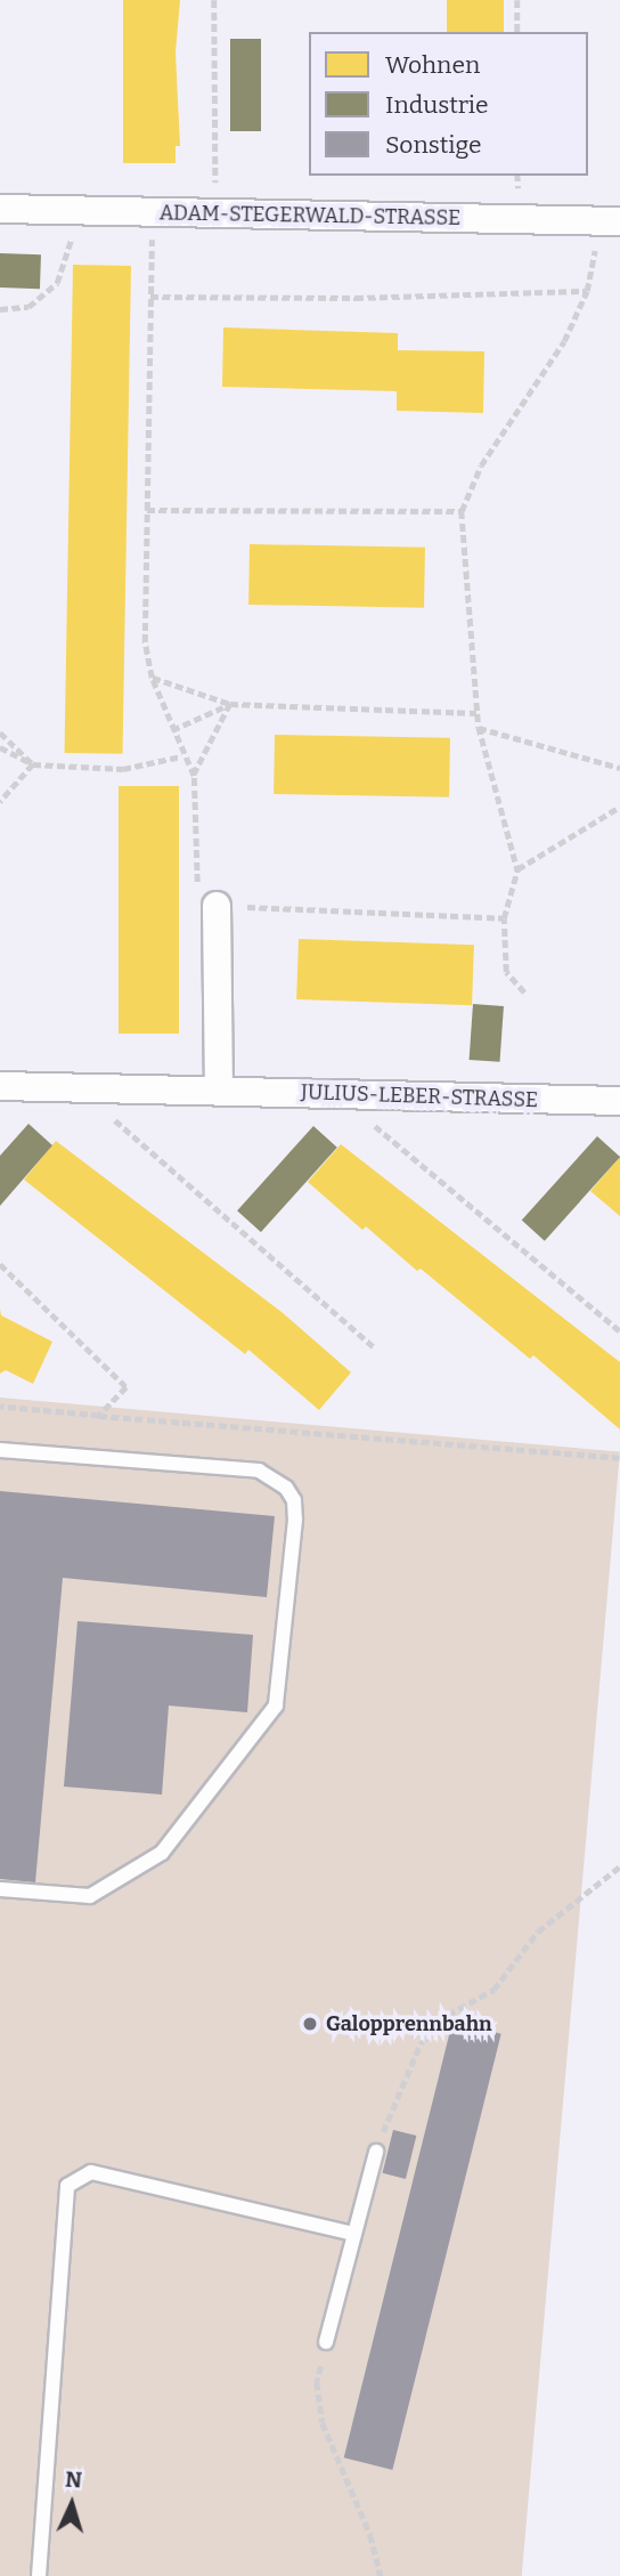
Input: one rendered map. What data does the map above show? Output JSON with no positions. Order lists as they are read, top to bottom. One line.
{"streets":{"street":["ADAM-STEGERWALD-STRASSE","JULIUS-LEBER-STRASSE"]},"places":["Galopprennbahn"],"legend":["Wohnen","Industrie","Sonstige"],"north":"top"}
